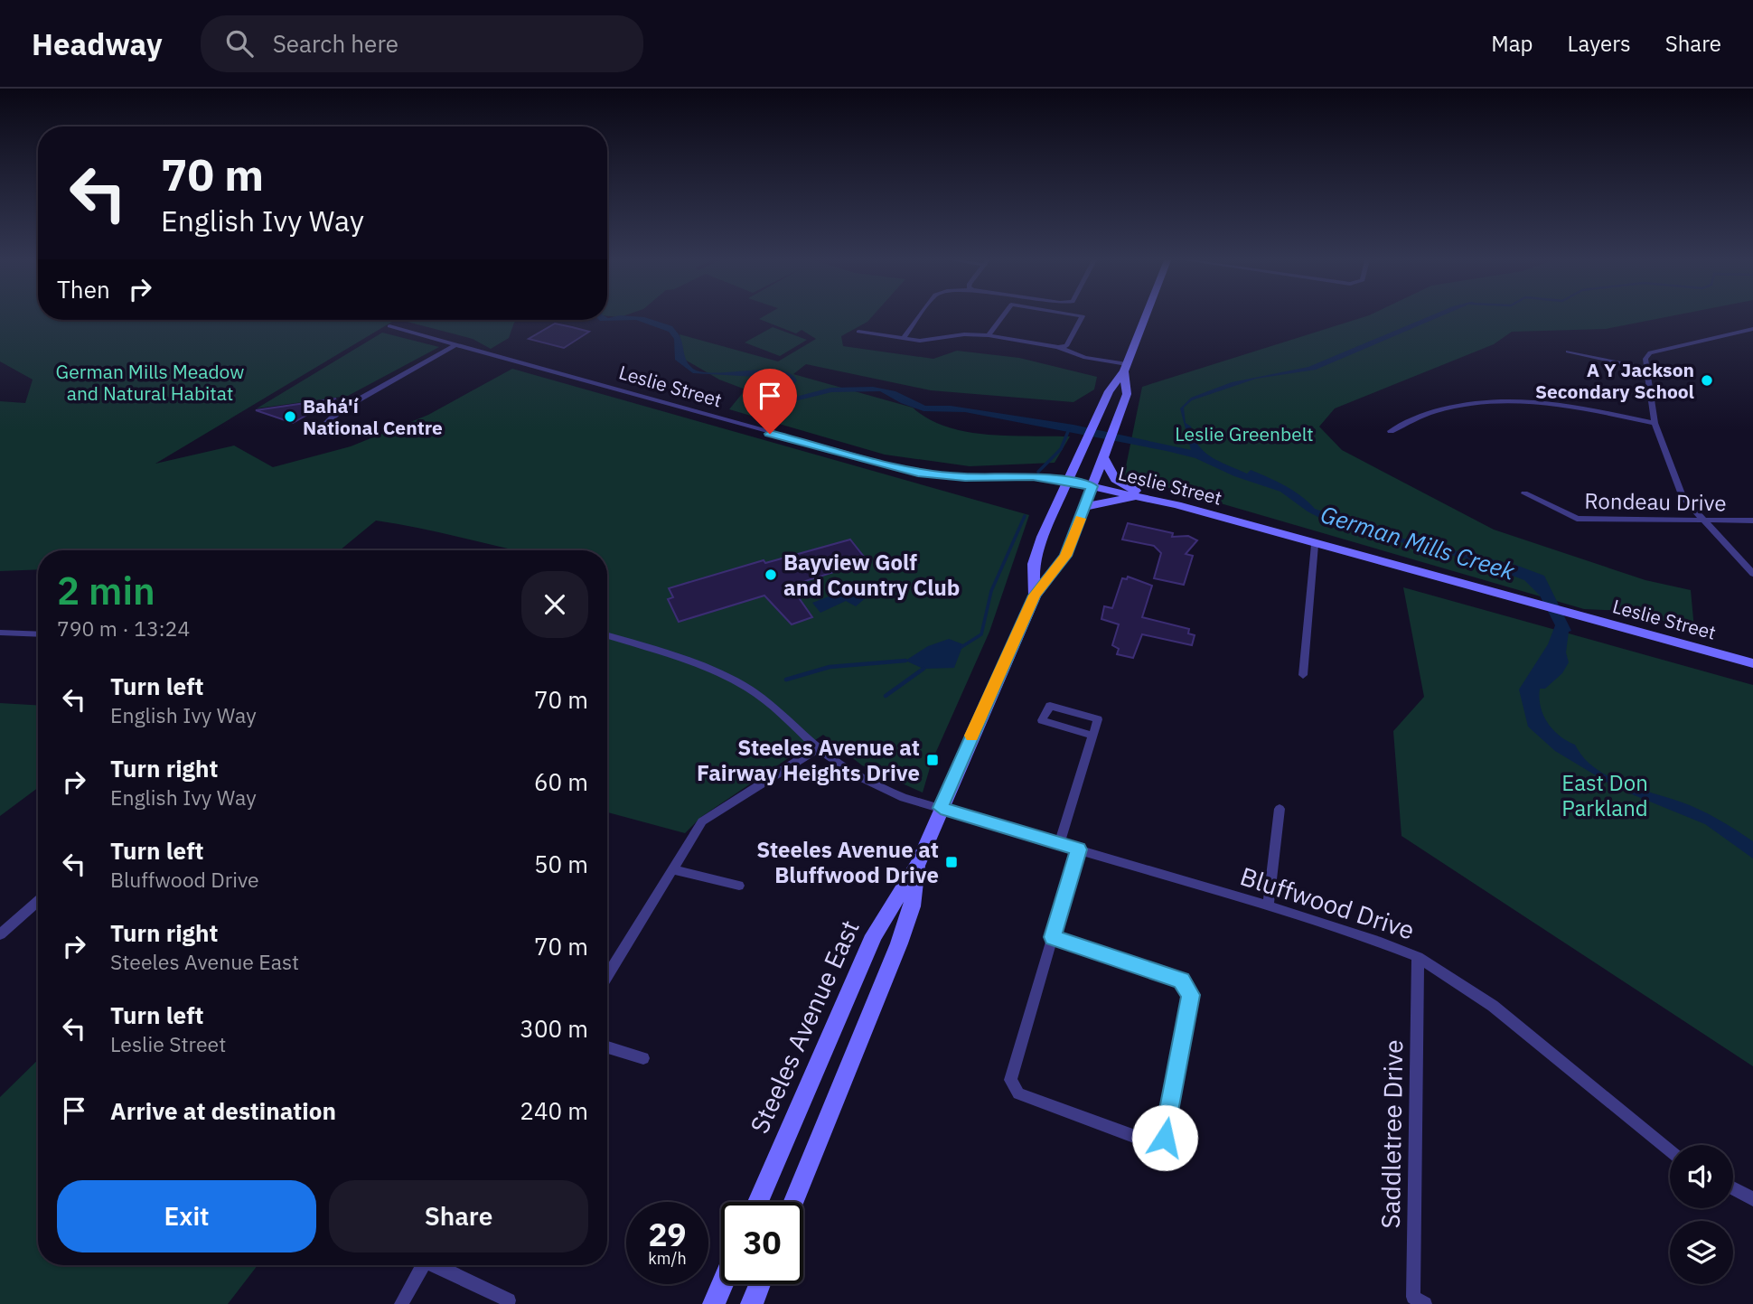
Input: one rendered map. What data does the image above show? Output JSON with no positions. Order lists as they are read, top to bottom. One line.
{"streets":{"main road":["Leslie Street","Steeles Avenue East"],"street":["Rondeau Drive","Bluffwood Drive","Saddletree Drive"]},"crossings":[["Leslie Street","Steeles Avenue East"],["Bluffwood Drive","Steeles Avenue East"],["Bluffwood Drive","Saddletree Drive"]],"water":["German Mills Creek"],"parks":["German Mills Meadow and Natural Habitat","Leslie Greenbelt","East Don Parkland"],"places":{"other":["A Y Jackson Secondary School","Bahá'í National Centre","Bayview Golf and Country Club"],"transit":["Steeles Avenue at Fairway Heights Drive","Steeles Avenue at Bluffwood Drive"]},"page":{"header":"Headway","search":"Search here","nav":["Map","Layers","Share"],"turn":["70 m","English Ivy Way"],"then":"Then","heading":["2 min","790 m · 13:24"],"list":[{"name":"Turn left","note":"English Ivy Way","value":"70 m"},{"name":"Turn right","note":"English Ivy Way","value":"60 m"},{"name":"Turn left","note":"Bluffwood Drive","value":"50 m"},{"name":"Turn right","note":"Steeles Avenue East","value":"70 m"},{"name":"Turn left","note":"Leslie Street","value":"300 m"},{"name":"Arrive at destination","value":"240 m"}],"buttons":["Exit","Share"],"speed":"29 km/h","limit":"30"}}
